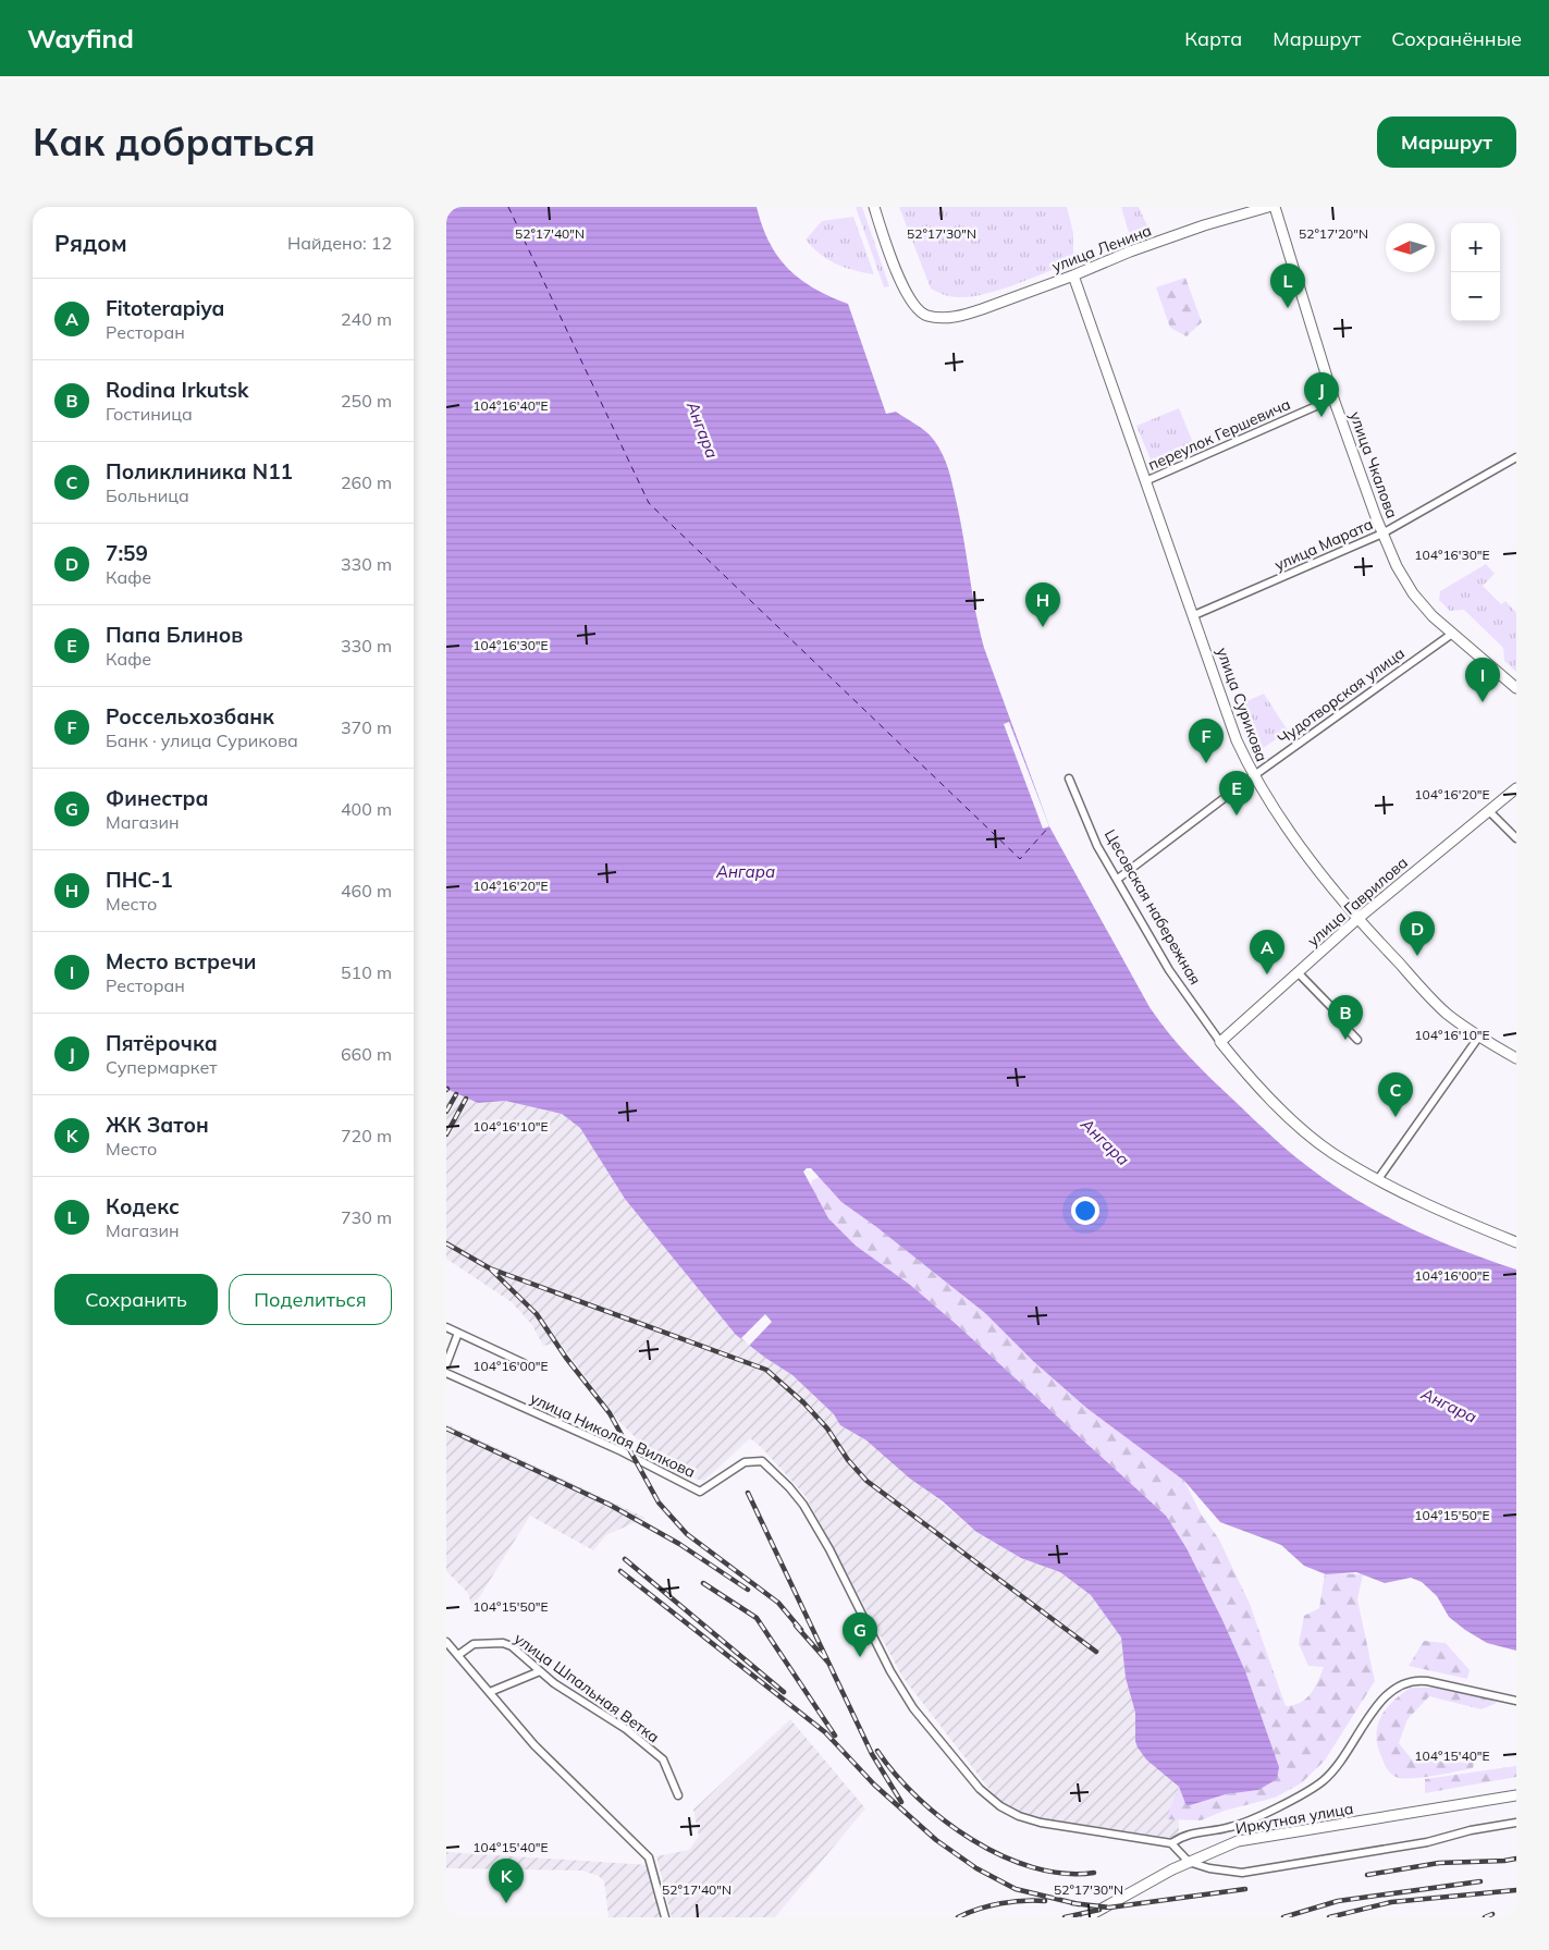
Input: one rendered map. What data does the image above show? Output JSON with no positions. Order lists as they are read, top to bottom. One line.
{"streets":{"main road":["улица Ленина","улица Чкалова","улица Сурикова","улица Гаврилова","Цесовская набережная","Иркутная улица"],"street":["переулок Гершевича","улица Марата","Чудотворская улица","улица Николая Вилкова","улица Шпальная Ветка"]},"crossings":[["улица Ленина","улица Сурикова"],["переулок Гершевича","улица Чкалова"],["переулок Гершевича","улица Сурикова"],["улица Чкалова","улица Марата"],["улица Чкалова","Чудотворская улица"],["улица Марата","улица Сурикова"],["Чудотворская улица","улица Сурикова"],["Чудотворская улица","Цесовская набережная"],["улица Сурикова","улица Гаврилова"],["улица Гаврилова","Цесовская набережная"]],"water":["Ангара"],"north":"left","page":{"header":"Wayfind","nav":["Карта","Маршрут","Сохранённые"],"buttons":["Маршрут",["Сохранить","Поделиться"]],"title":"Как добраться","heading":["Рядом","Найдено: 12"],"map_buttons":["+","−"],"pins":["L","J","H","I","F","E","D","A","B","C","G","K"],"list":[{"mark":"A","name":"Fitoterapiya","note":"Ресторан","value":"240 m"},{"mark":"B","name":"Rodina Irkutsk","note":"Гостиница","value":"250 m"},{"mark":"C","name":"Поликлиника N11","note":"Больница","value":"260 m"},{"mark":"D","name":"7:59","note":"Кафе","value":"330 m"},{"mark":"E","name":"Папа Блинов","note":"Кафе","value":"330 m"},{"mark":"F","name":"Россельхозбанк","note":"Банк · улица Сурикова","value":"370 m"},{"mark":"G","name":"Финестра","note":"Магазин","value":"400 m"},{"mark":"H","name":"ПНС-1","note":"Место","value":"460 m"},{"mark":"I","name":"Место встречи","note":"Ресторан","value":"510 m"},{"mark":"J","name":"Пятёрочка","note":"Супермаркет","value":"660 m"},{"mark":"K","name":"ЖК Затон","note":"Место","value":"720 m"},{"mark":"L","name":"Кодекс","note":"Магазин","value":"730 m"}]},"coordinates":["52°17'40\"N","52°17'30\"N","52°17'20\"N","104°16'40\"E","104°16'30\"E","104°16'20\"E","104°16'10\"E","104°16'00\"E","104°15'50\"E","104°15'40\"E"]}
